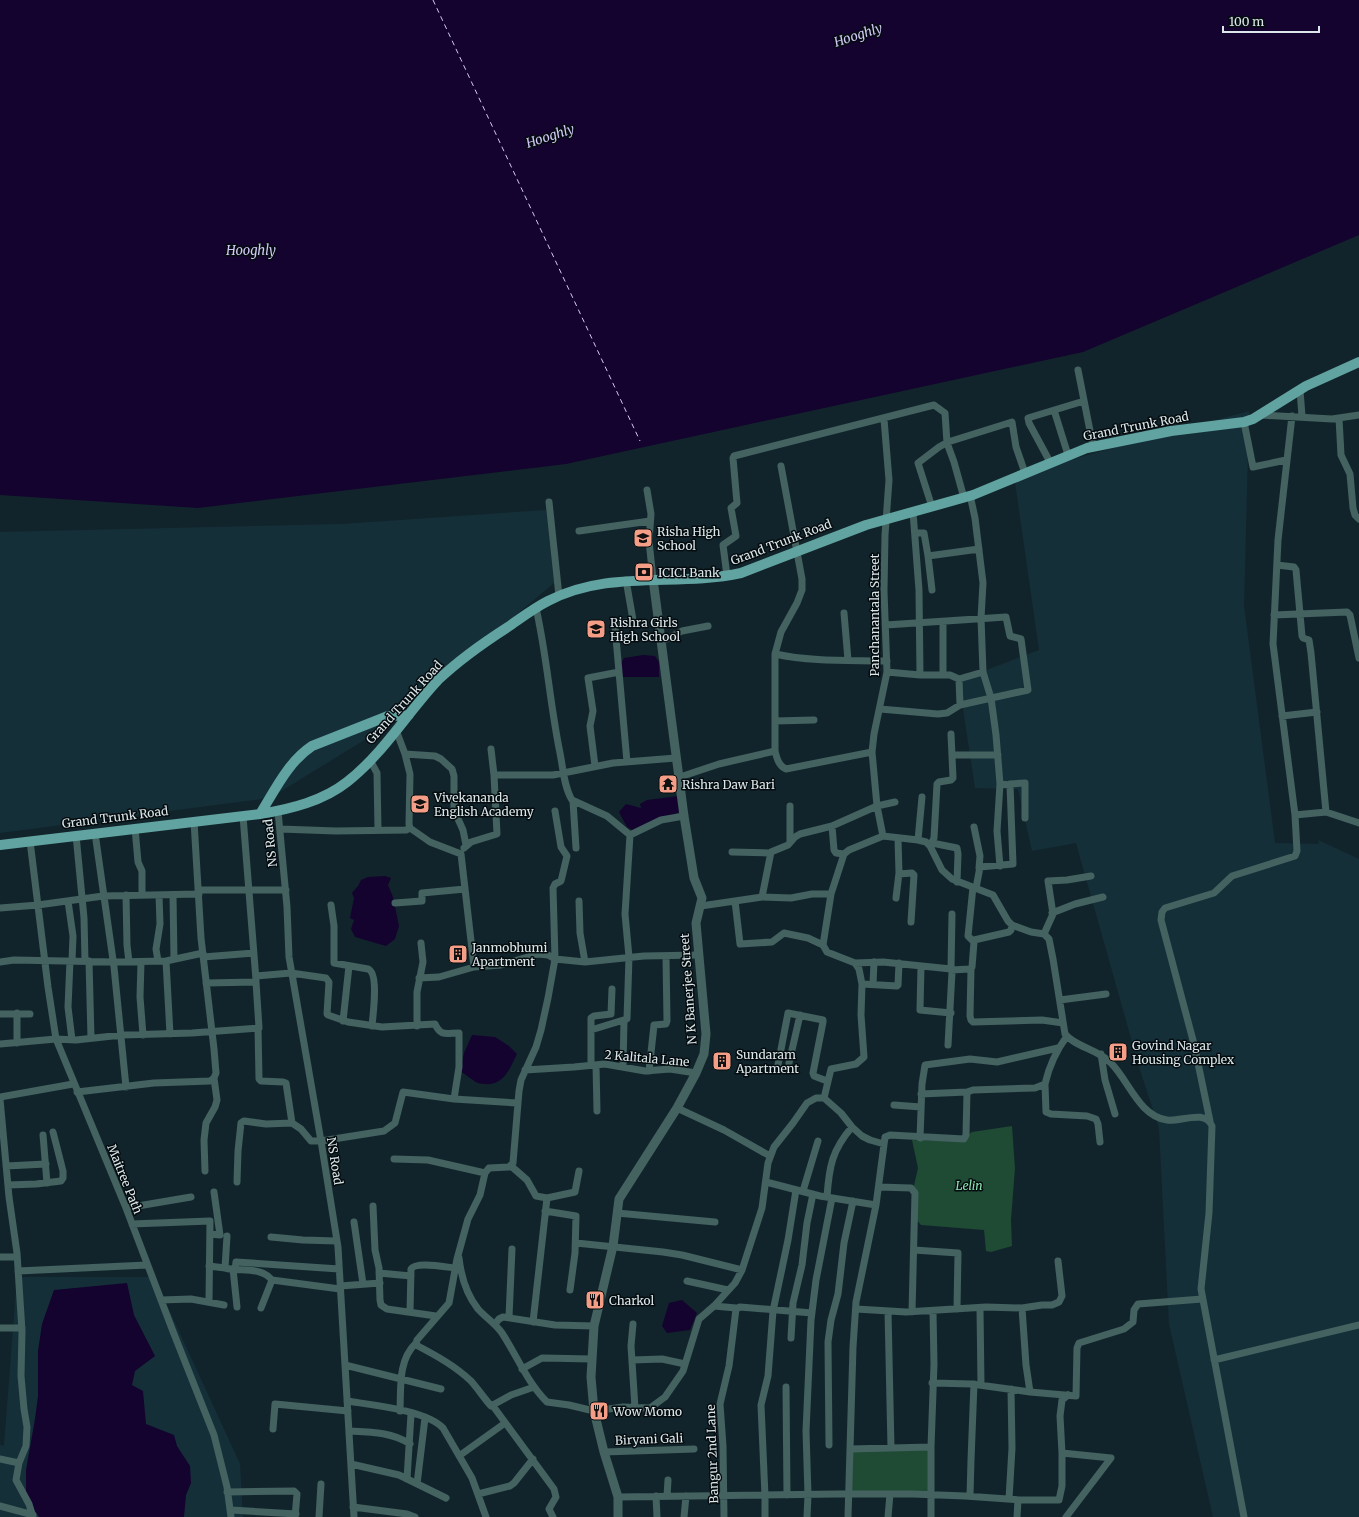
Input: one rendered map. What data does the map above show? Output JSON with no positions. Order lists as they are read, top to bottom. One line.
{"streets":{"main road":["Grand Trunk Road"],"street":["Panchanantala Street","NS Road","N K Banerjee Street","2 Kalitala Lane","Maitree Path","Biryani Gali","Bangur 2nd Lane"]},"crossings":[["Grand Trunk Road","Panchanantala Street"],["Grand Trunk Road","NS Road"],["Grand Trunk Road","N K Banerjee Street"],["Grand Trunk Road","Maitree Path"],["N K Banerjee Street","2 Kalitala Lane"],["N K Banerjee Street","Biryani Gali"]],"water":["Hooghly"],"parks":["Lelin"],"places":{"school or university":["Risha High School","Rishra Girls High School","Vivekananda English Academy"],"bank":["ICICI Bank"],"temple":["Rishra Daw Bari"],"building":["Janmobhumi Apartment","Govind Nagar Housing Complex","Sundaram Apartment"],"restaurant":["Charkol","Wow Momo"]},"scale_bar":"100 m"}
